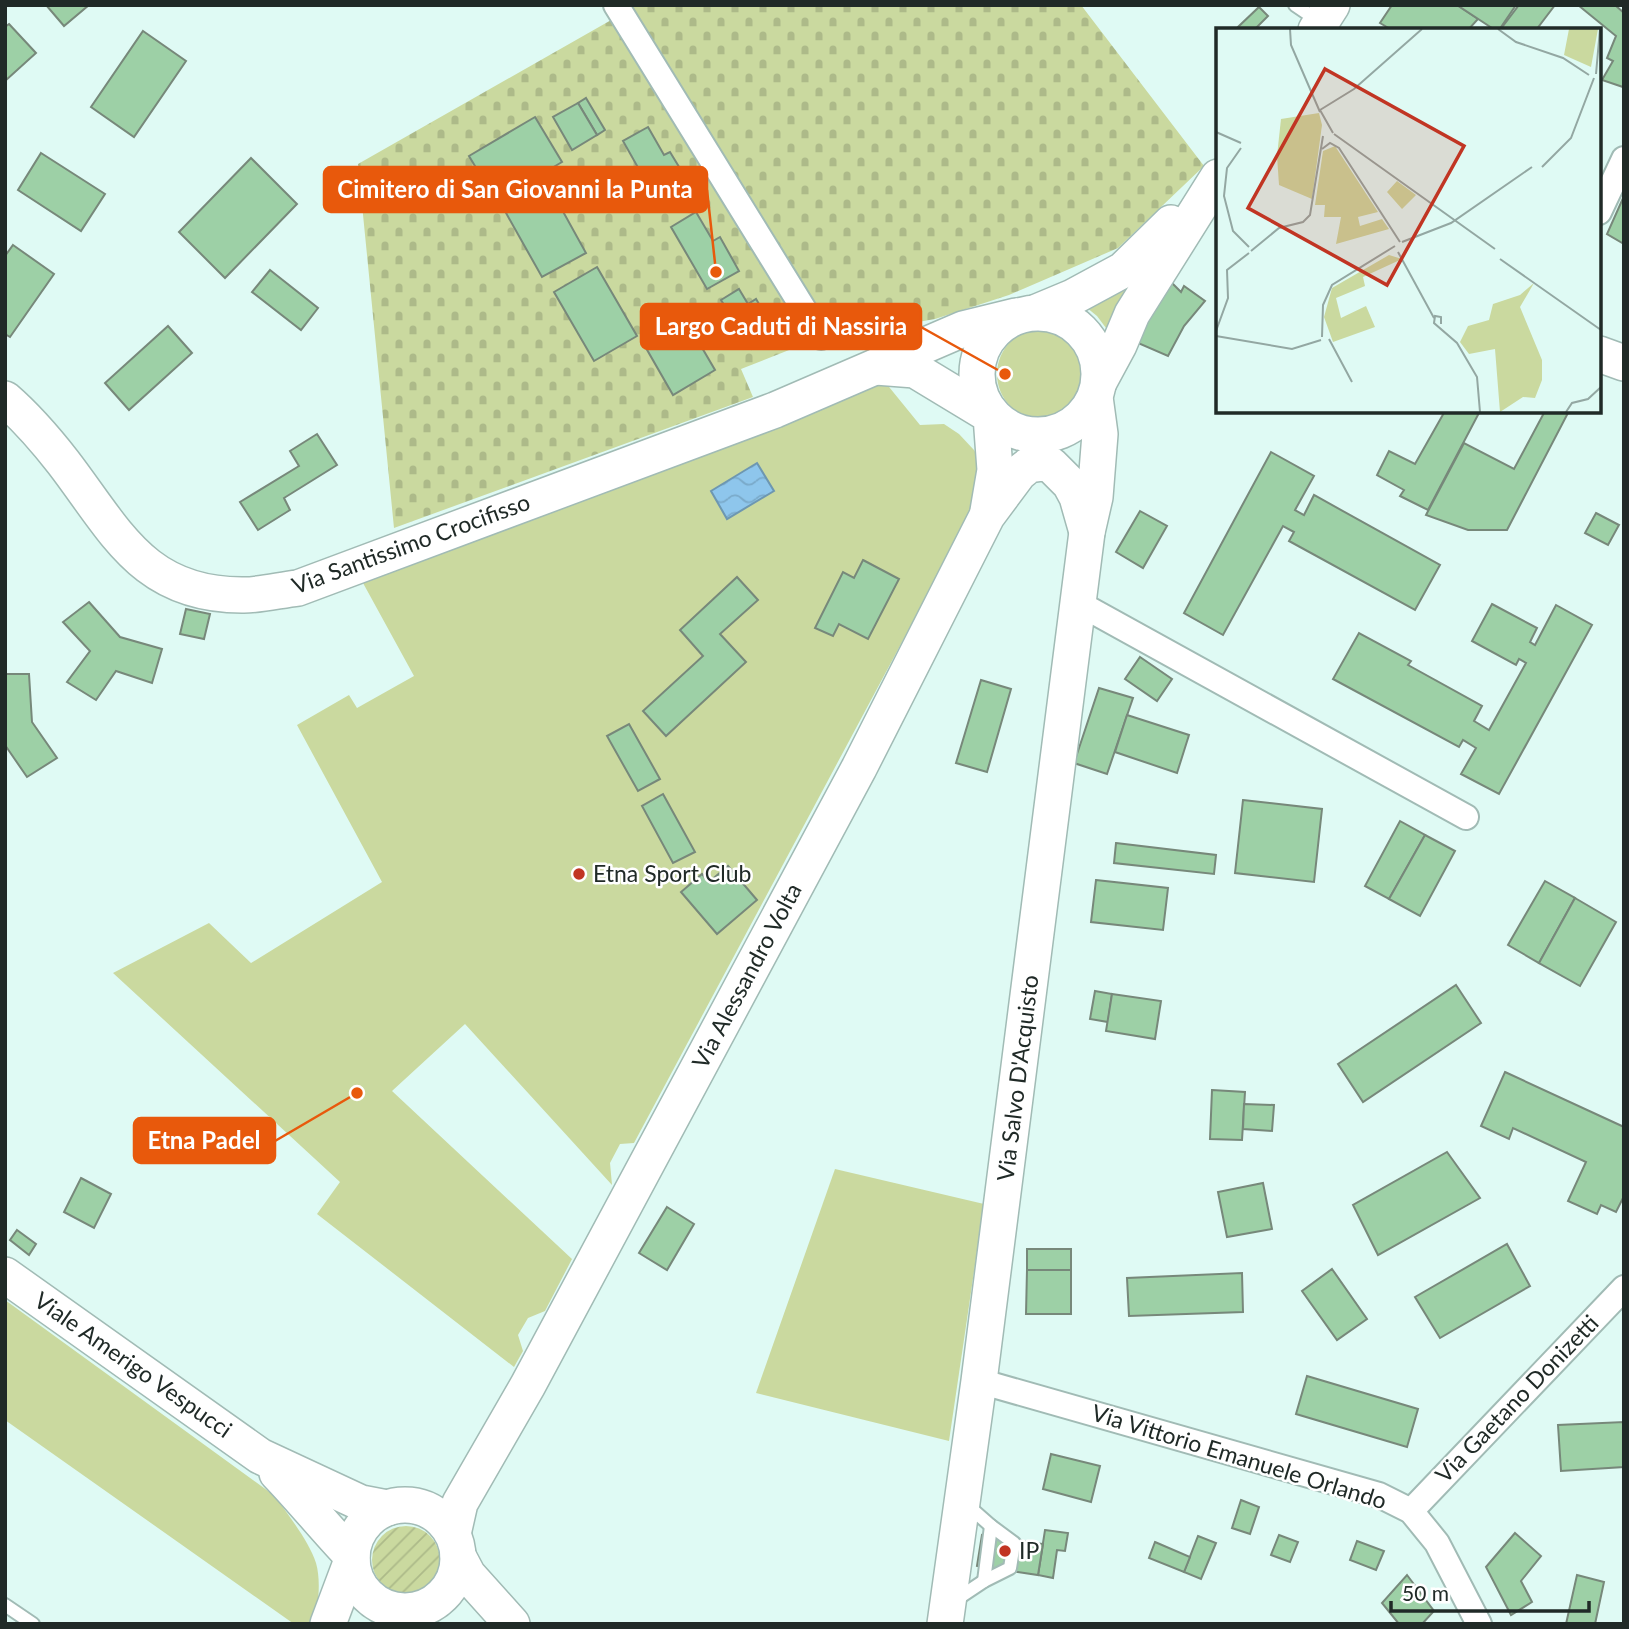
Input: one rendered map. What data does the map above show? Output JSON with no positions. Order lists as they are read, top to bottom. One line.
{"streets":{"street":["Via Santissimo Crocifisso","Via Alessandro Volta","Via Salvo D'Acquisto","Viale Amerigo Vespucci","Via Gaetano Donizetti","Via Vittorio Emanuele Orlando"]},"crossings":[["Via Salvo D'Acquisto","Via Vittorio Emanuele Orlando"],["Via Gaetano Donizetti","Via Vittorio Emanuele Orlando"]],"places":["Cimitero di San Giovanni la Punta","Largo Caduti di Nassiria","Etna Sport Club","Etna Padel","IP"],"scale_bar":"50 m"}
